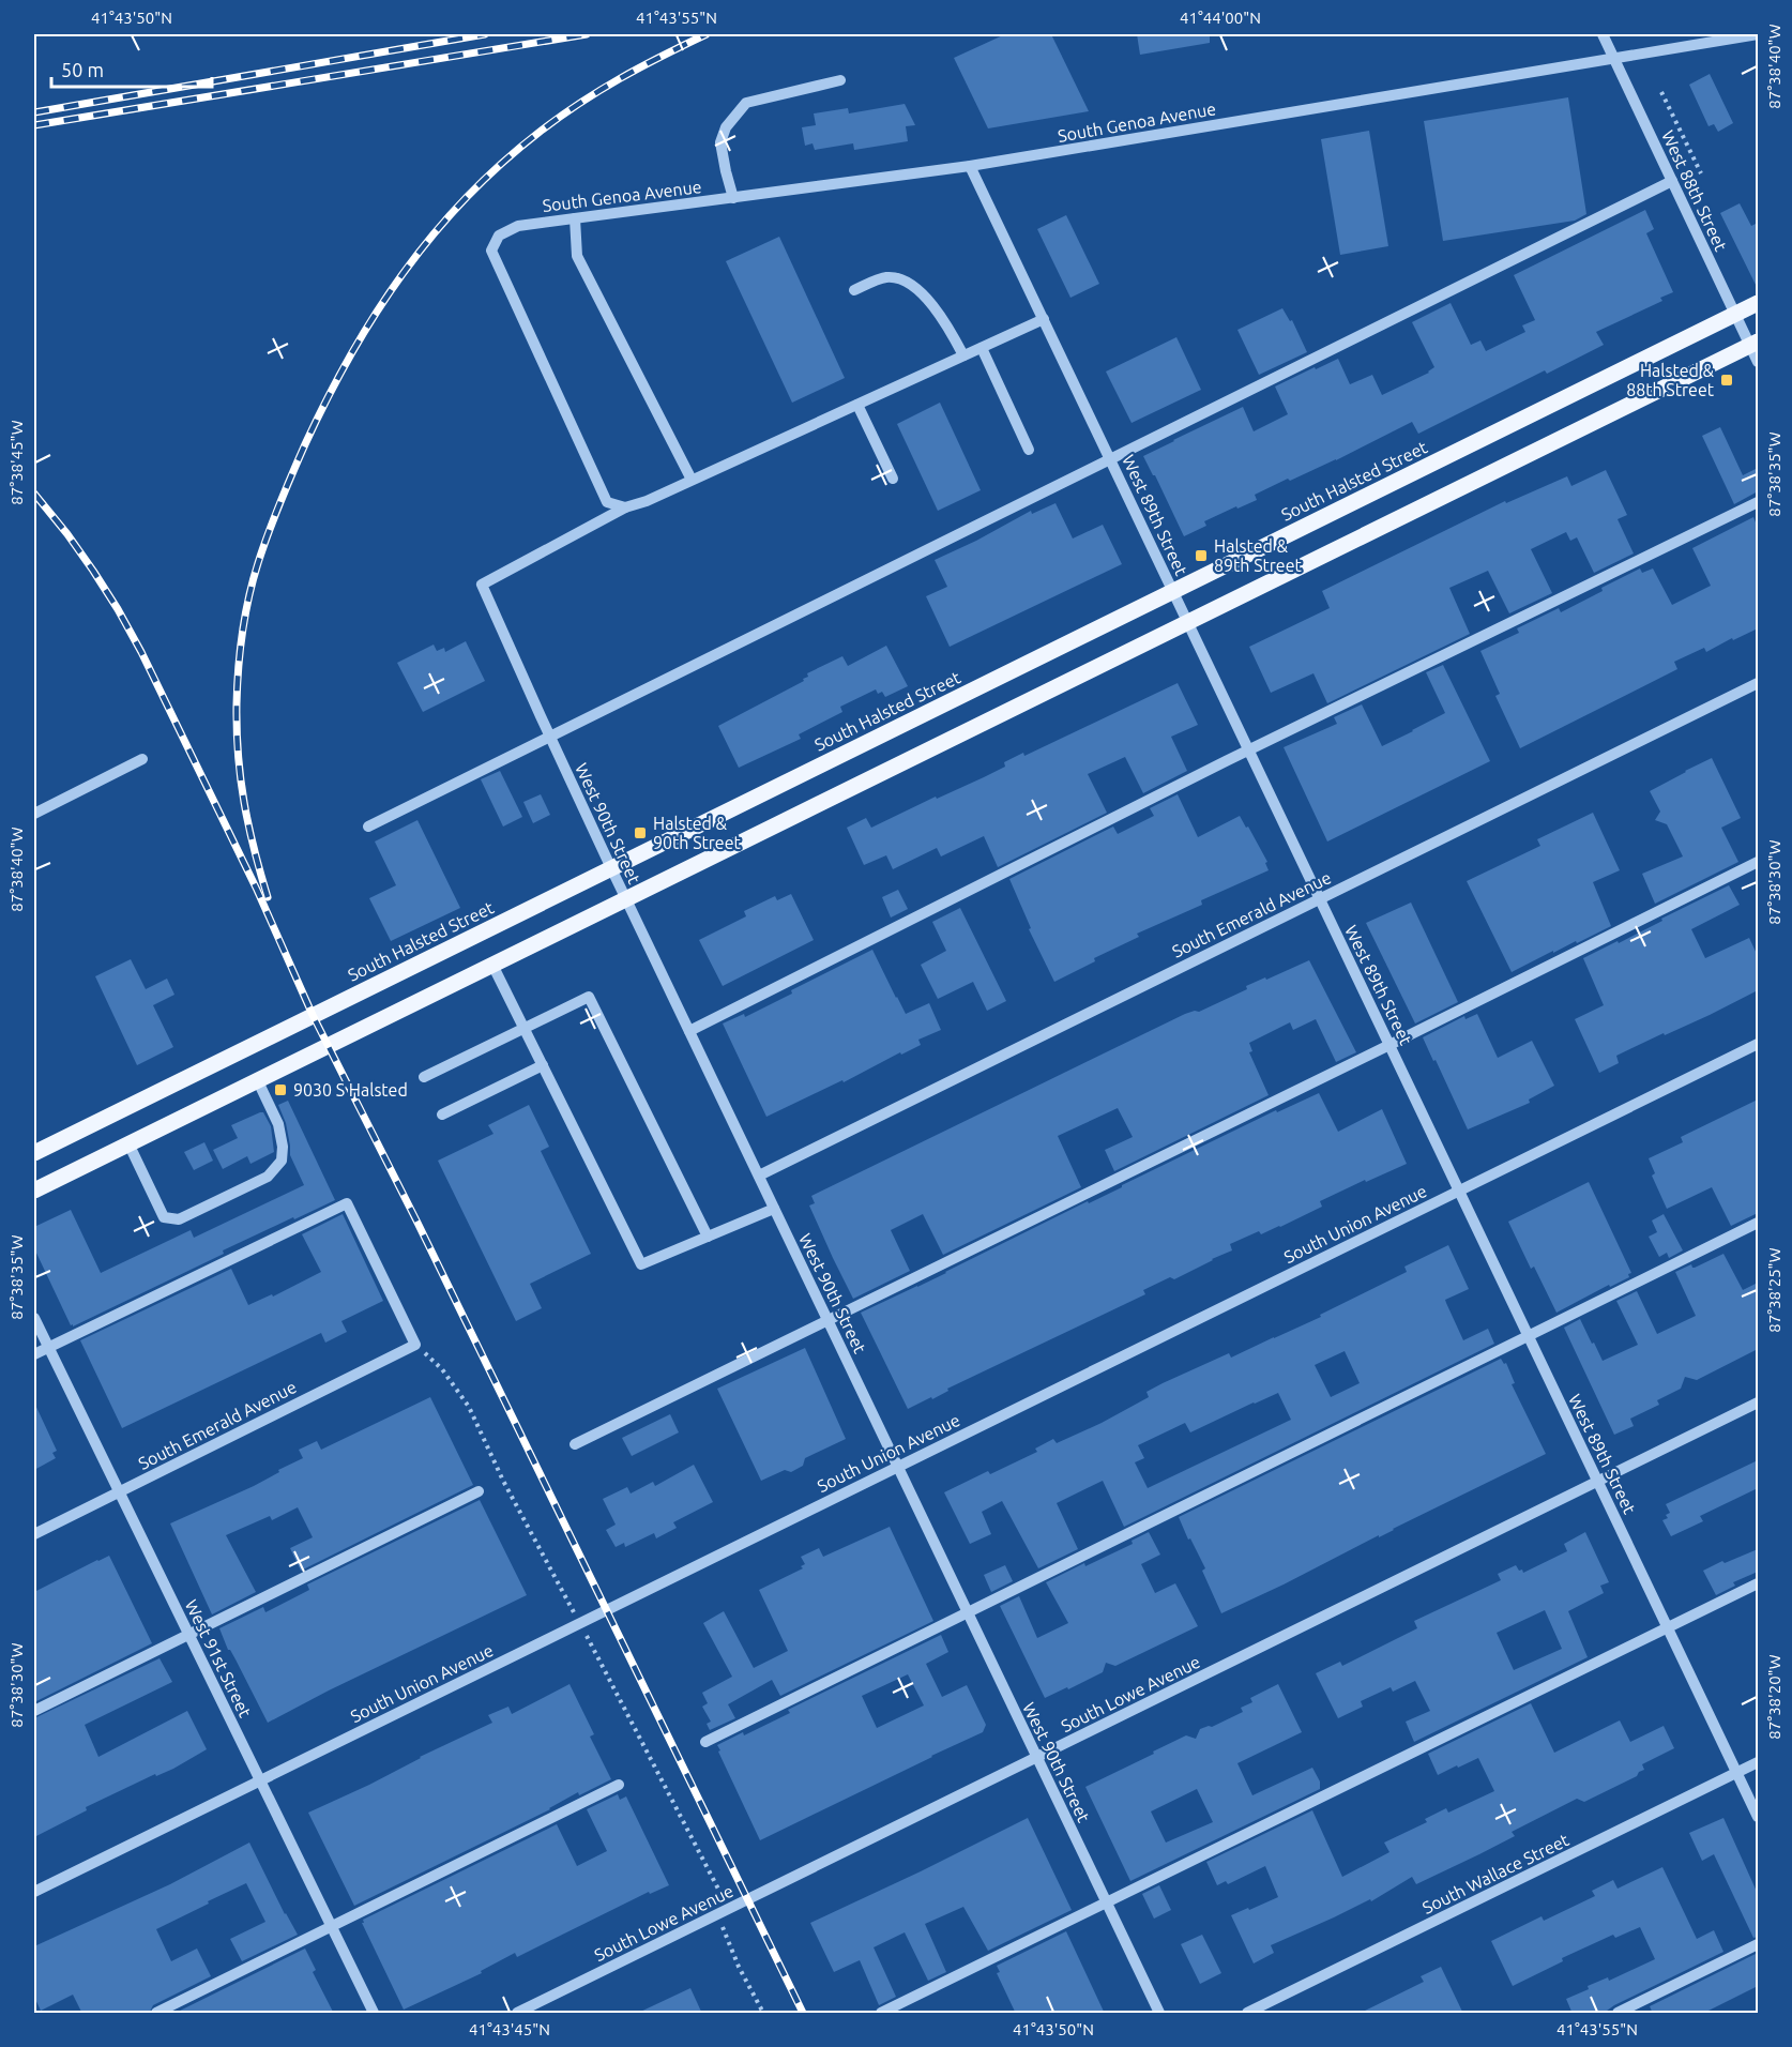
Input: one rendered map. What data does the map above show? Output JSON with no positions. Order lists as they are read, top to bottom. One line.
{"streets":{"main road":["South Halsted Street"],"street":["South Genoa Avenue","West 88th Street","West 89th Street","West 90th Street","South Emerald Avenue","South Union Avenue","West 91st Street","South Lowe Avenue","South Wallace Street"]},"crossings":[["South Genoa Avenue","West 88th Street"],["South Genoa Avenue","West 89th Street"],["South Genoa Avenue","West 90th Street"],["West 88th Street","South Halsted Street"],["South Halsted Street","West 89th Street"],["South Halsted Street","West 90th Street"],["West 89th Street","South Emerald Avenue"],["West 89th Street","South Union Avenue"],["West 89th Street","South Lowe Avenue"],["West 89th Street","South Wallace Street"],["West 90th Street","South Emerald Avenue"],["West 90th Street","South Union Avenue"],["West 90th Street","South Lowe Avenue"],["South Emerald Avenue","West 91st Street"],["South Union Avenue","West 91st Street"]],"places":{"transit":["Halsted & 88th Street","Halsted & 89th Street","Halsted & 90th Street","9030 S Halsted"]},"scale_bar":"50 m","coordinates":["41°43'50\"N","41°43'55\"N","41°44'00\"N","87°38'40\"W","87°38'45\"W","87°38'35\"W","87°38'30\"W","87°38'25\"W","87°38'20\"W","41°43'45\"N"]}
